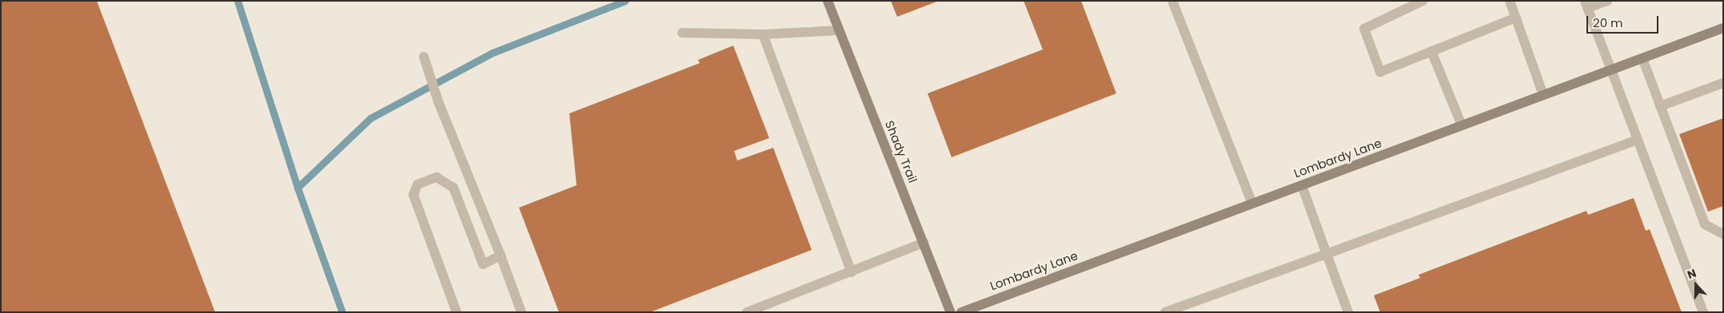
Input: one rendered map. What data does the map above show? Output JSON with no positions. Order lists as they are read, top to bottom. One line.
{"streets":{"main road":["Shady Trail","Lombardy Lane"]},"scale_bar":"20 m","north":"top"}
